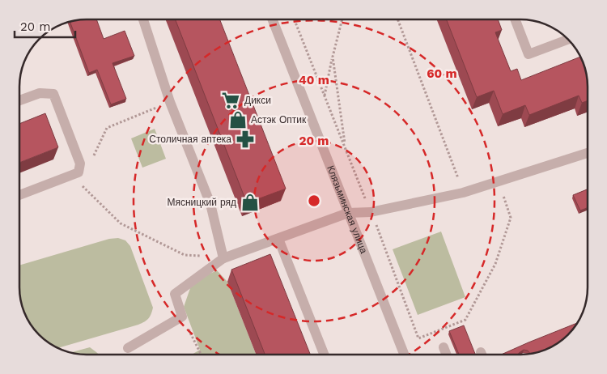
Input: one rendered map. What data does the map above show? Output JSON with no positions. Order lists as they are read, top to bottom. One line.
{"streets":{"street":["Клязьминская улица"]},"places":{"supermarket":["Дикси"],"shop":["Астэк Оптик","Мясницкий ряд"],"pharmacy":["Столичная аптека"]},"scale_bar":"20 m","rings":["60 m","40 m","20 m"]}
